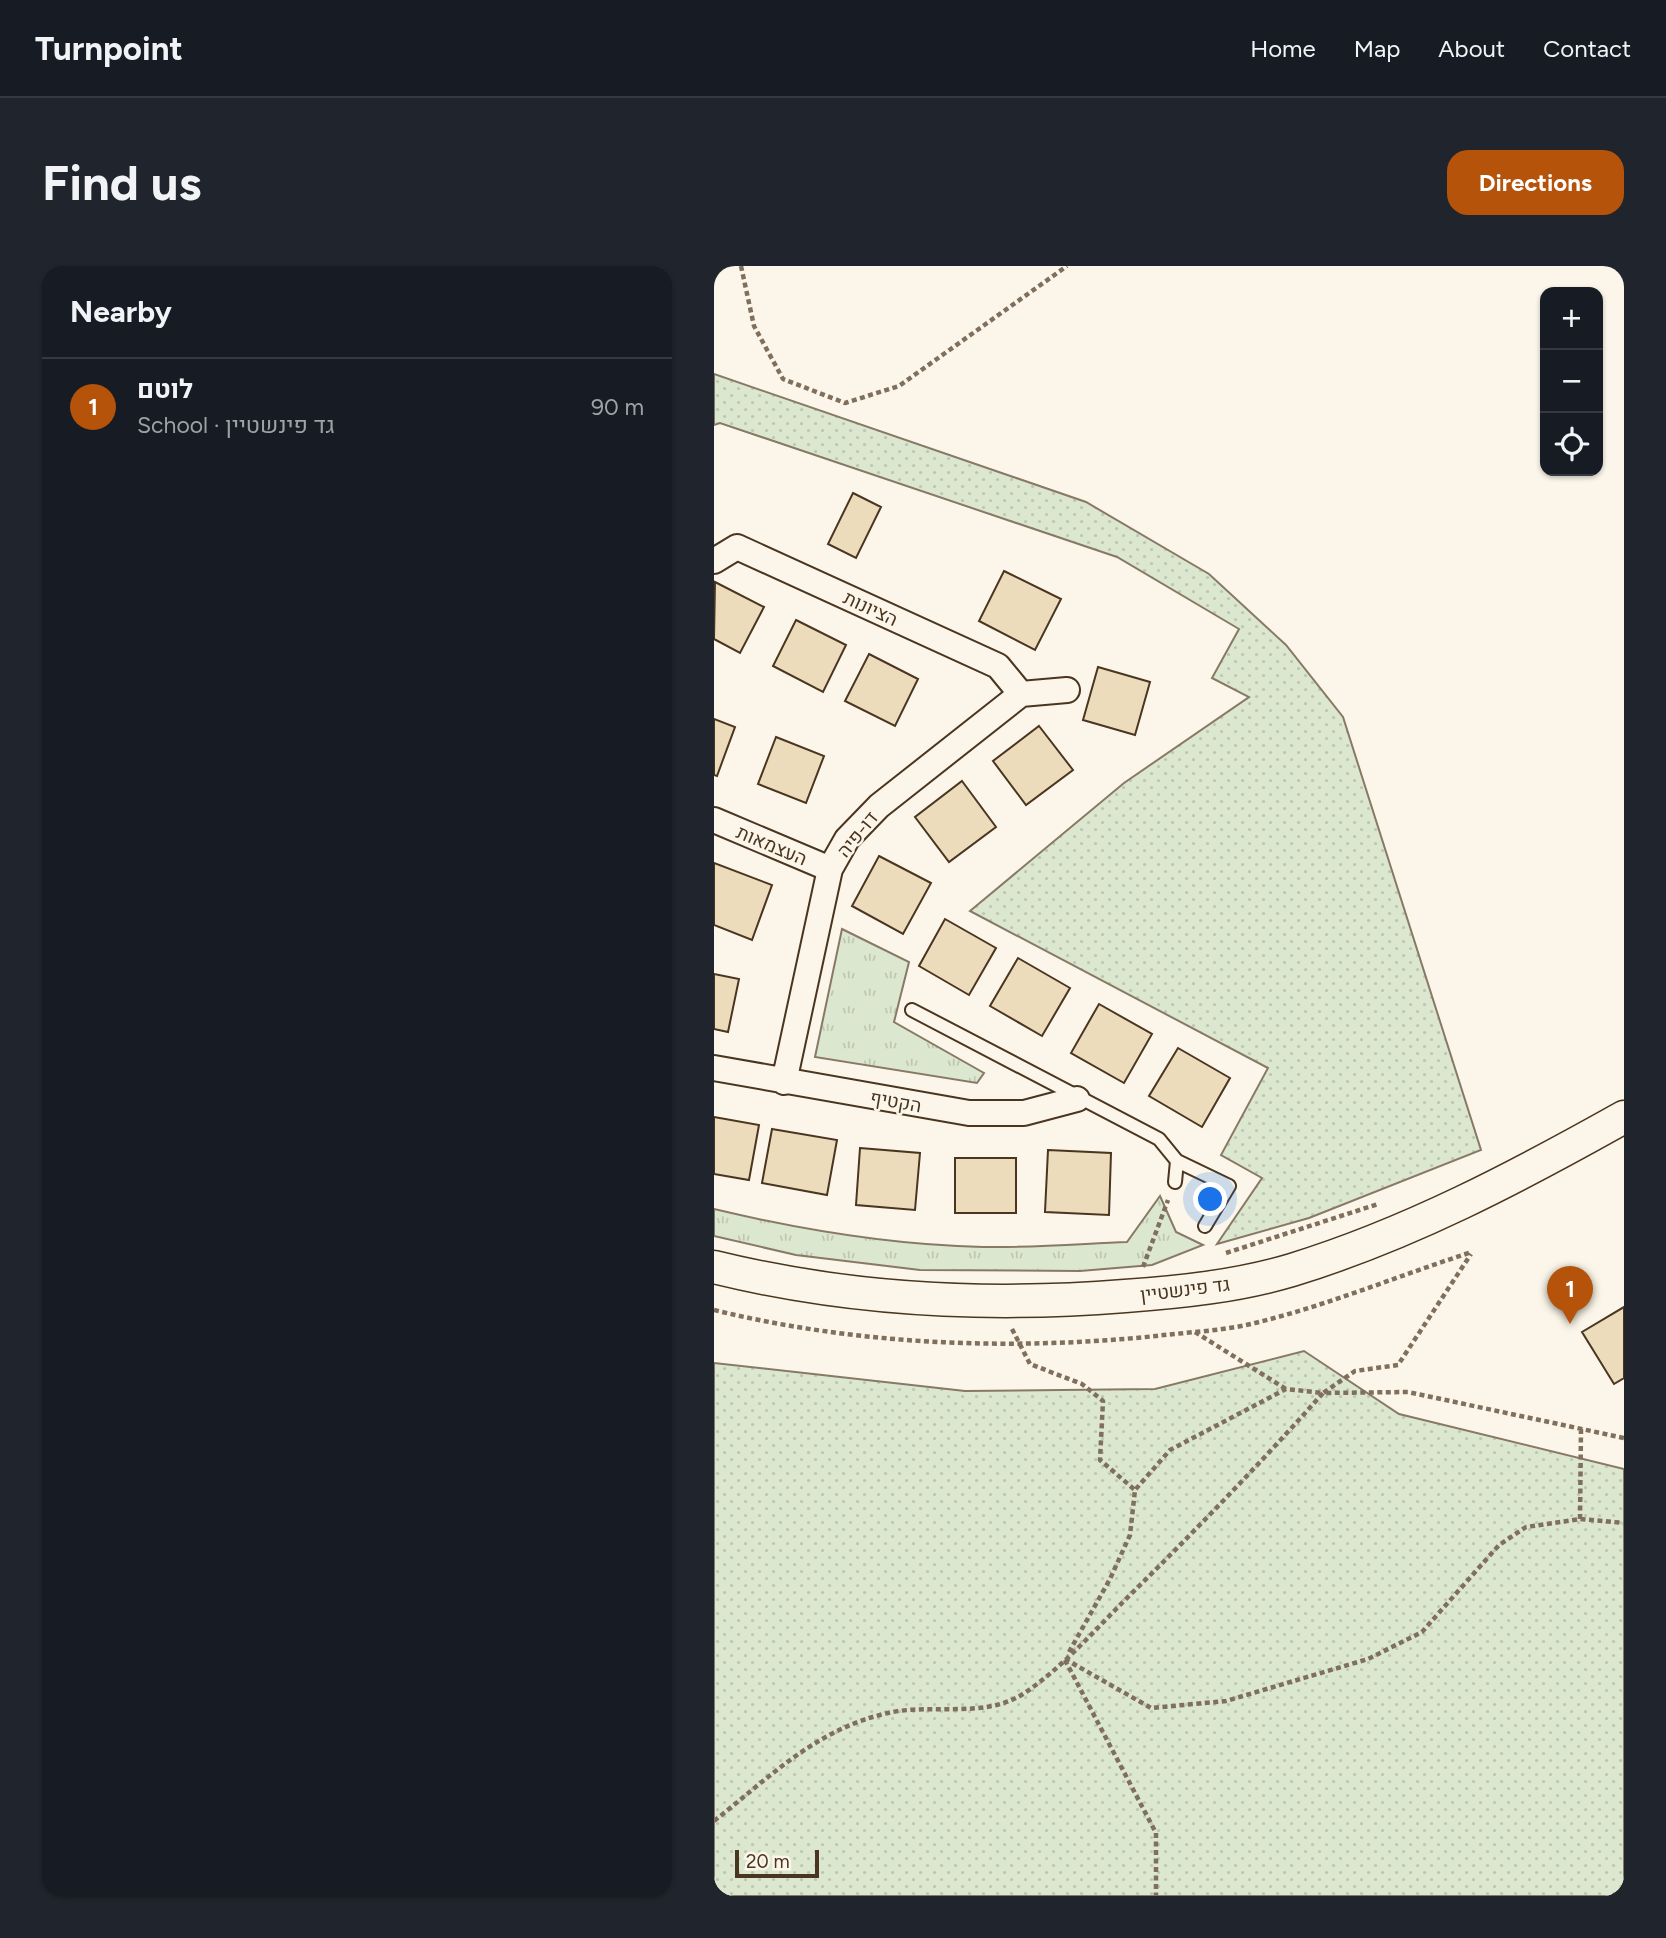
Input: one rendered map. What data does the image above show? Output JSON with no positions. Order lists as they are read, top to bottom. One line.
{"streets":{"street":["הציונות","דו-פיה","העצמאות","הקטיף","גד פינשטיין"]},"crossings":[["הציונות","דו-פיה"],["דו-פיה","העצמאות"],["דו-פיה","הקטיף"]],"scale_bar":"20 m","page":{"header":"Turnpoint","nav":["Home","Map","About","Contact"],"buttons":"Directions","title":"Find us","heading":"Nearby","map_buttons":["+","−"],"list":[{"mark":"1","name":"לוטם","note":"School · גד פינשטיין","value":"90 m"}],"pins":"1","scale":"20 m"}}
